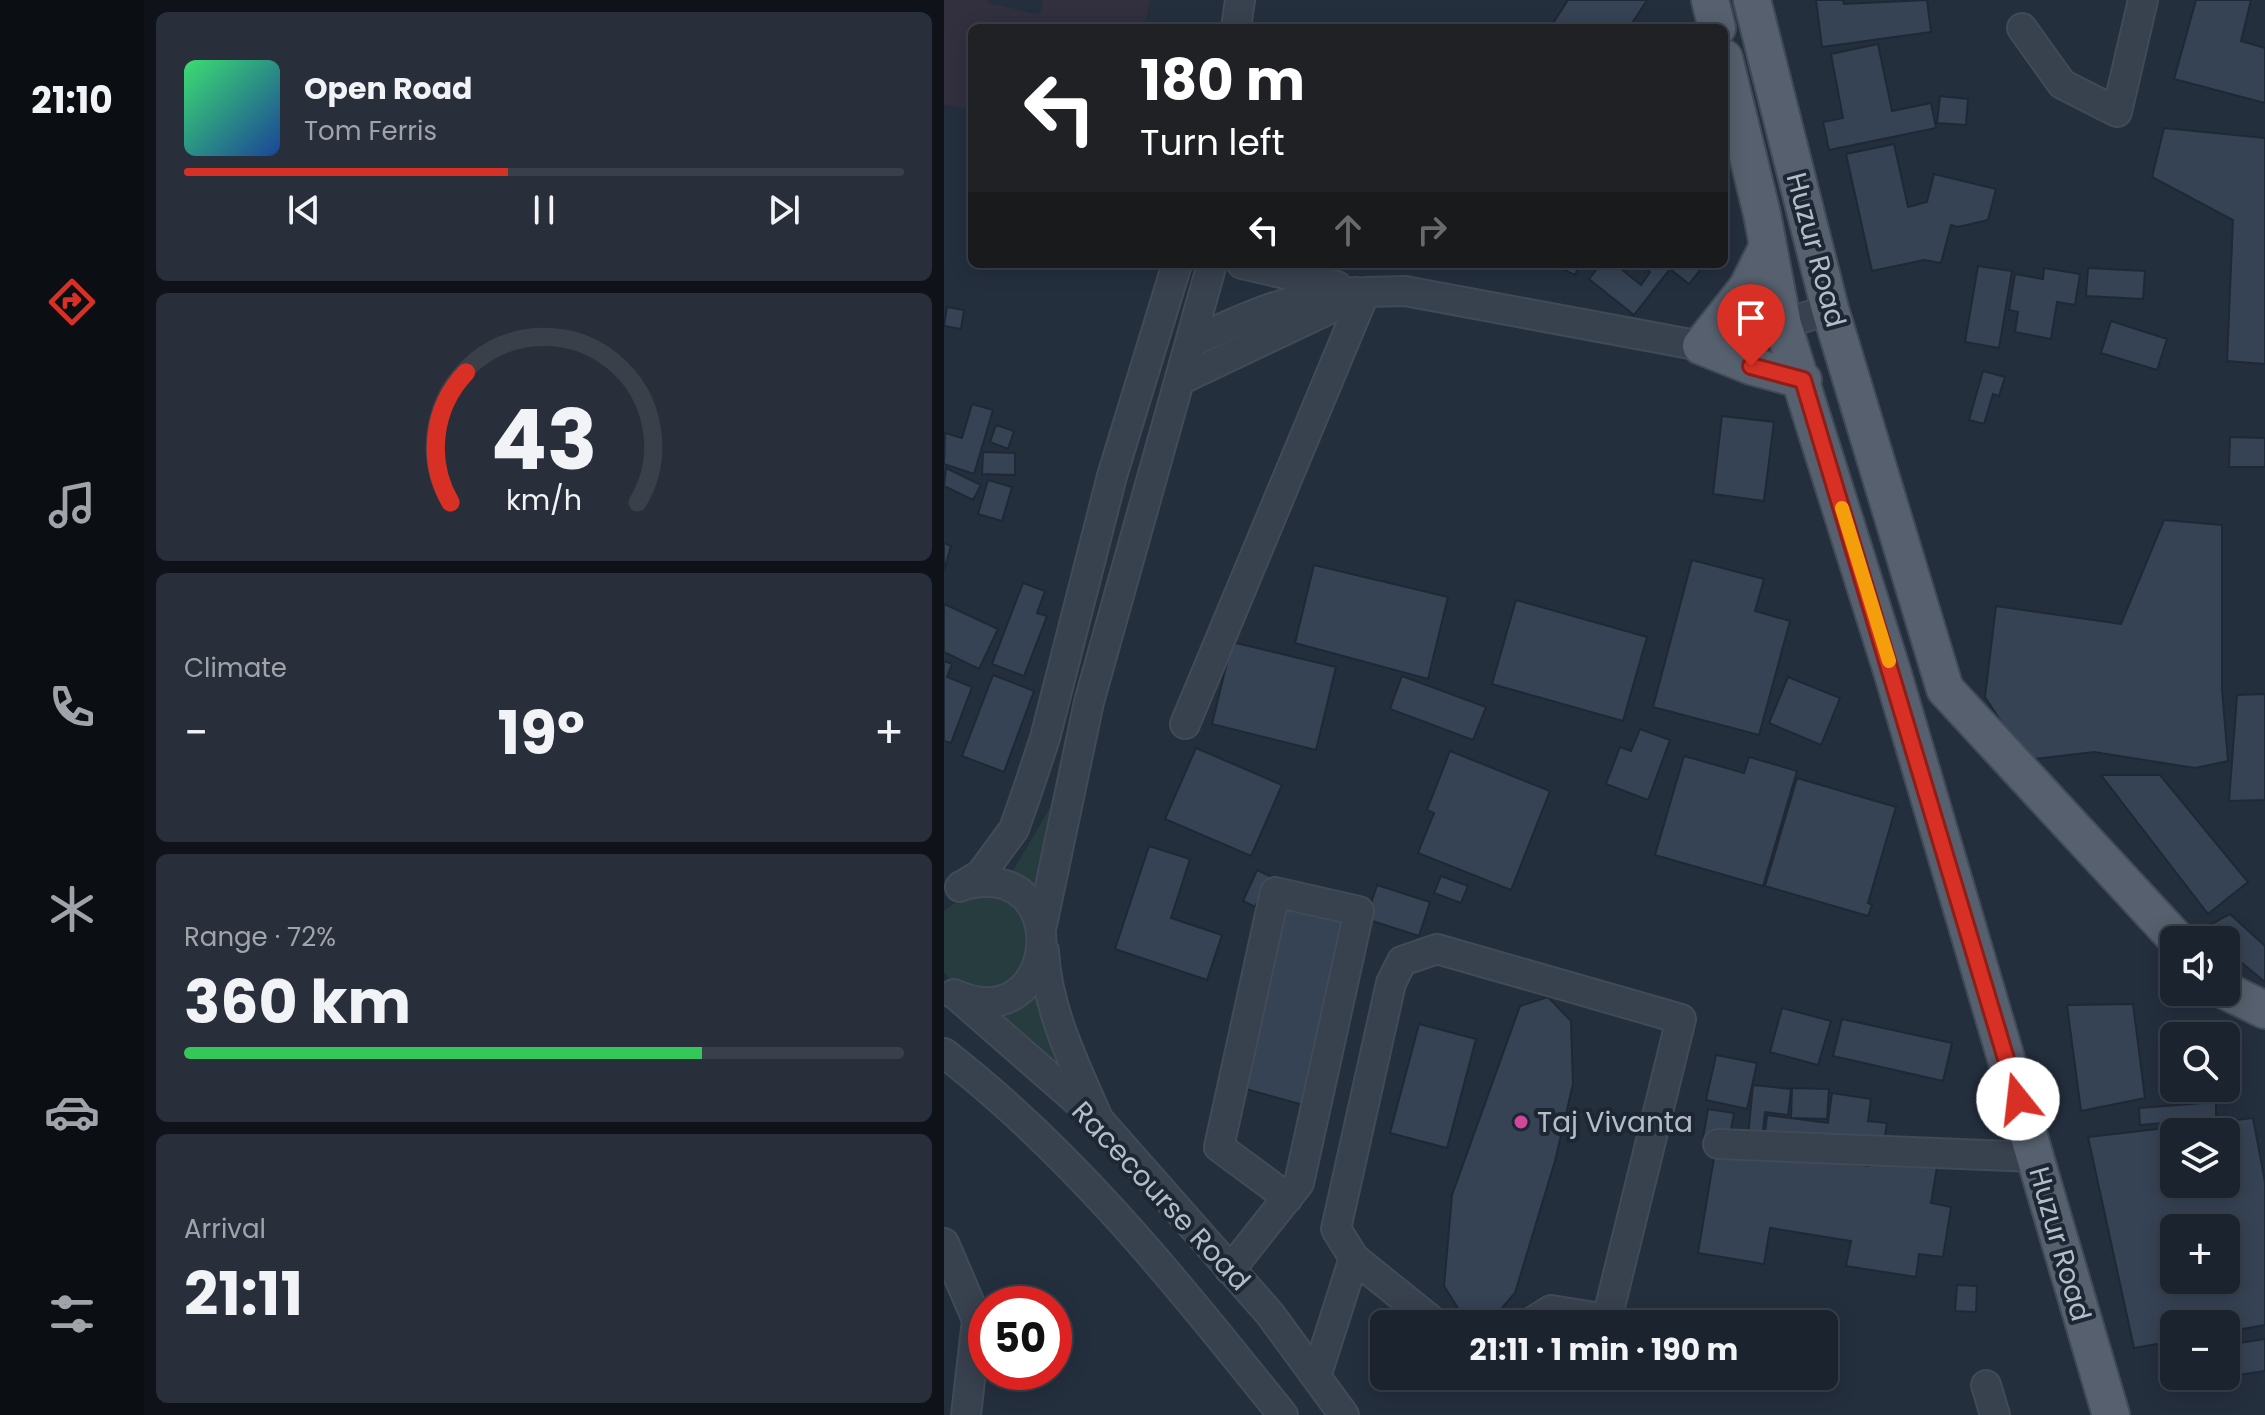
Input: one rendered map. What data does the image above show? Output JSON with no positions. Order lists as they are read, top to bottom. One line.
{"streets":{"main road":["Huzur Road"],"street":["Racecourse Road"]},"places":["Taj Vivanta"],"page":{"tabs":"21:10","turn":["180 m","Turn left"],"song":["Open Road","Tom Ferris"],"tile":["Climate",["Range · 72%","360 km"],["Arrival","21:11"]],"heat":["−","19°","+"],"map_buttons":["+","−"],"limit":"50","trip":"21:11 · 1 min · 190 m","gauge":["43","km/h"]}}
